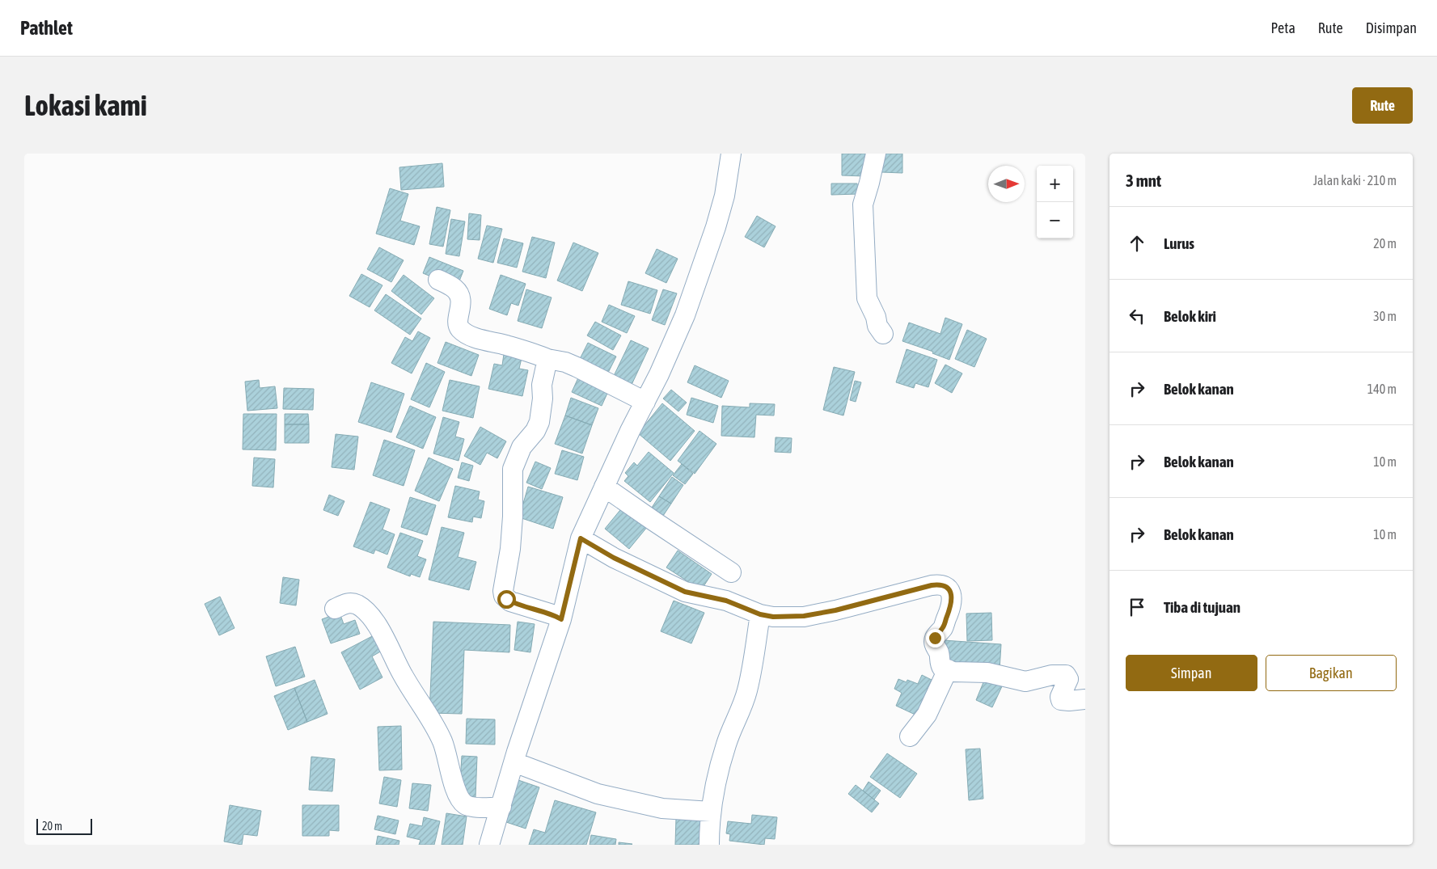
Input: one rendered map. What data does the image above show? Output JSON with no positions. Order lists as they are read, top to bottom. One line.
{"scale_bar":"20 m","north":"right","page":{"header":"Pathlet","nav":["Peta","Rute","Disimpan"],"buttons":["Rute",["Simpan","Bagikan"]],"title":"Lokasi kami","heading":["3 mnt","Jalan kaki · 210 m"],"map_buttons":["+","−"],"list":[["Lurus","20 m"],["Belok kiri","30 m"],["Belok kanan","140 m"],["Belok kanan","10 m"],["Belok kanan","10 m"],"Tiba di tujuan"],"scale":"20 m"}}
